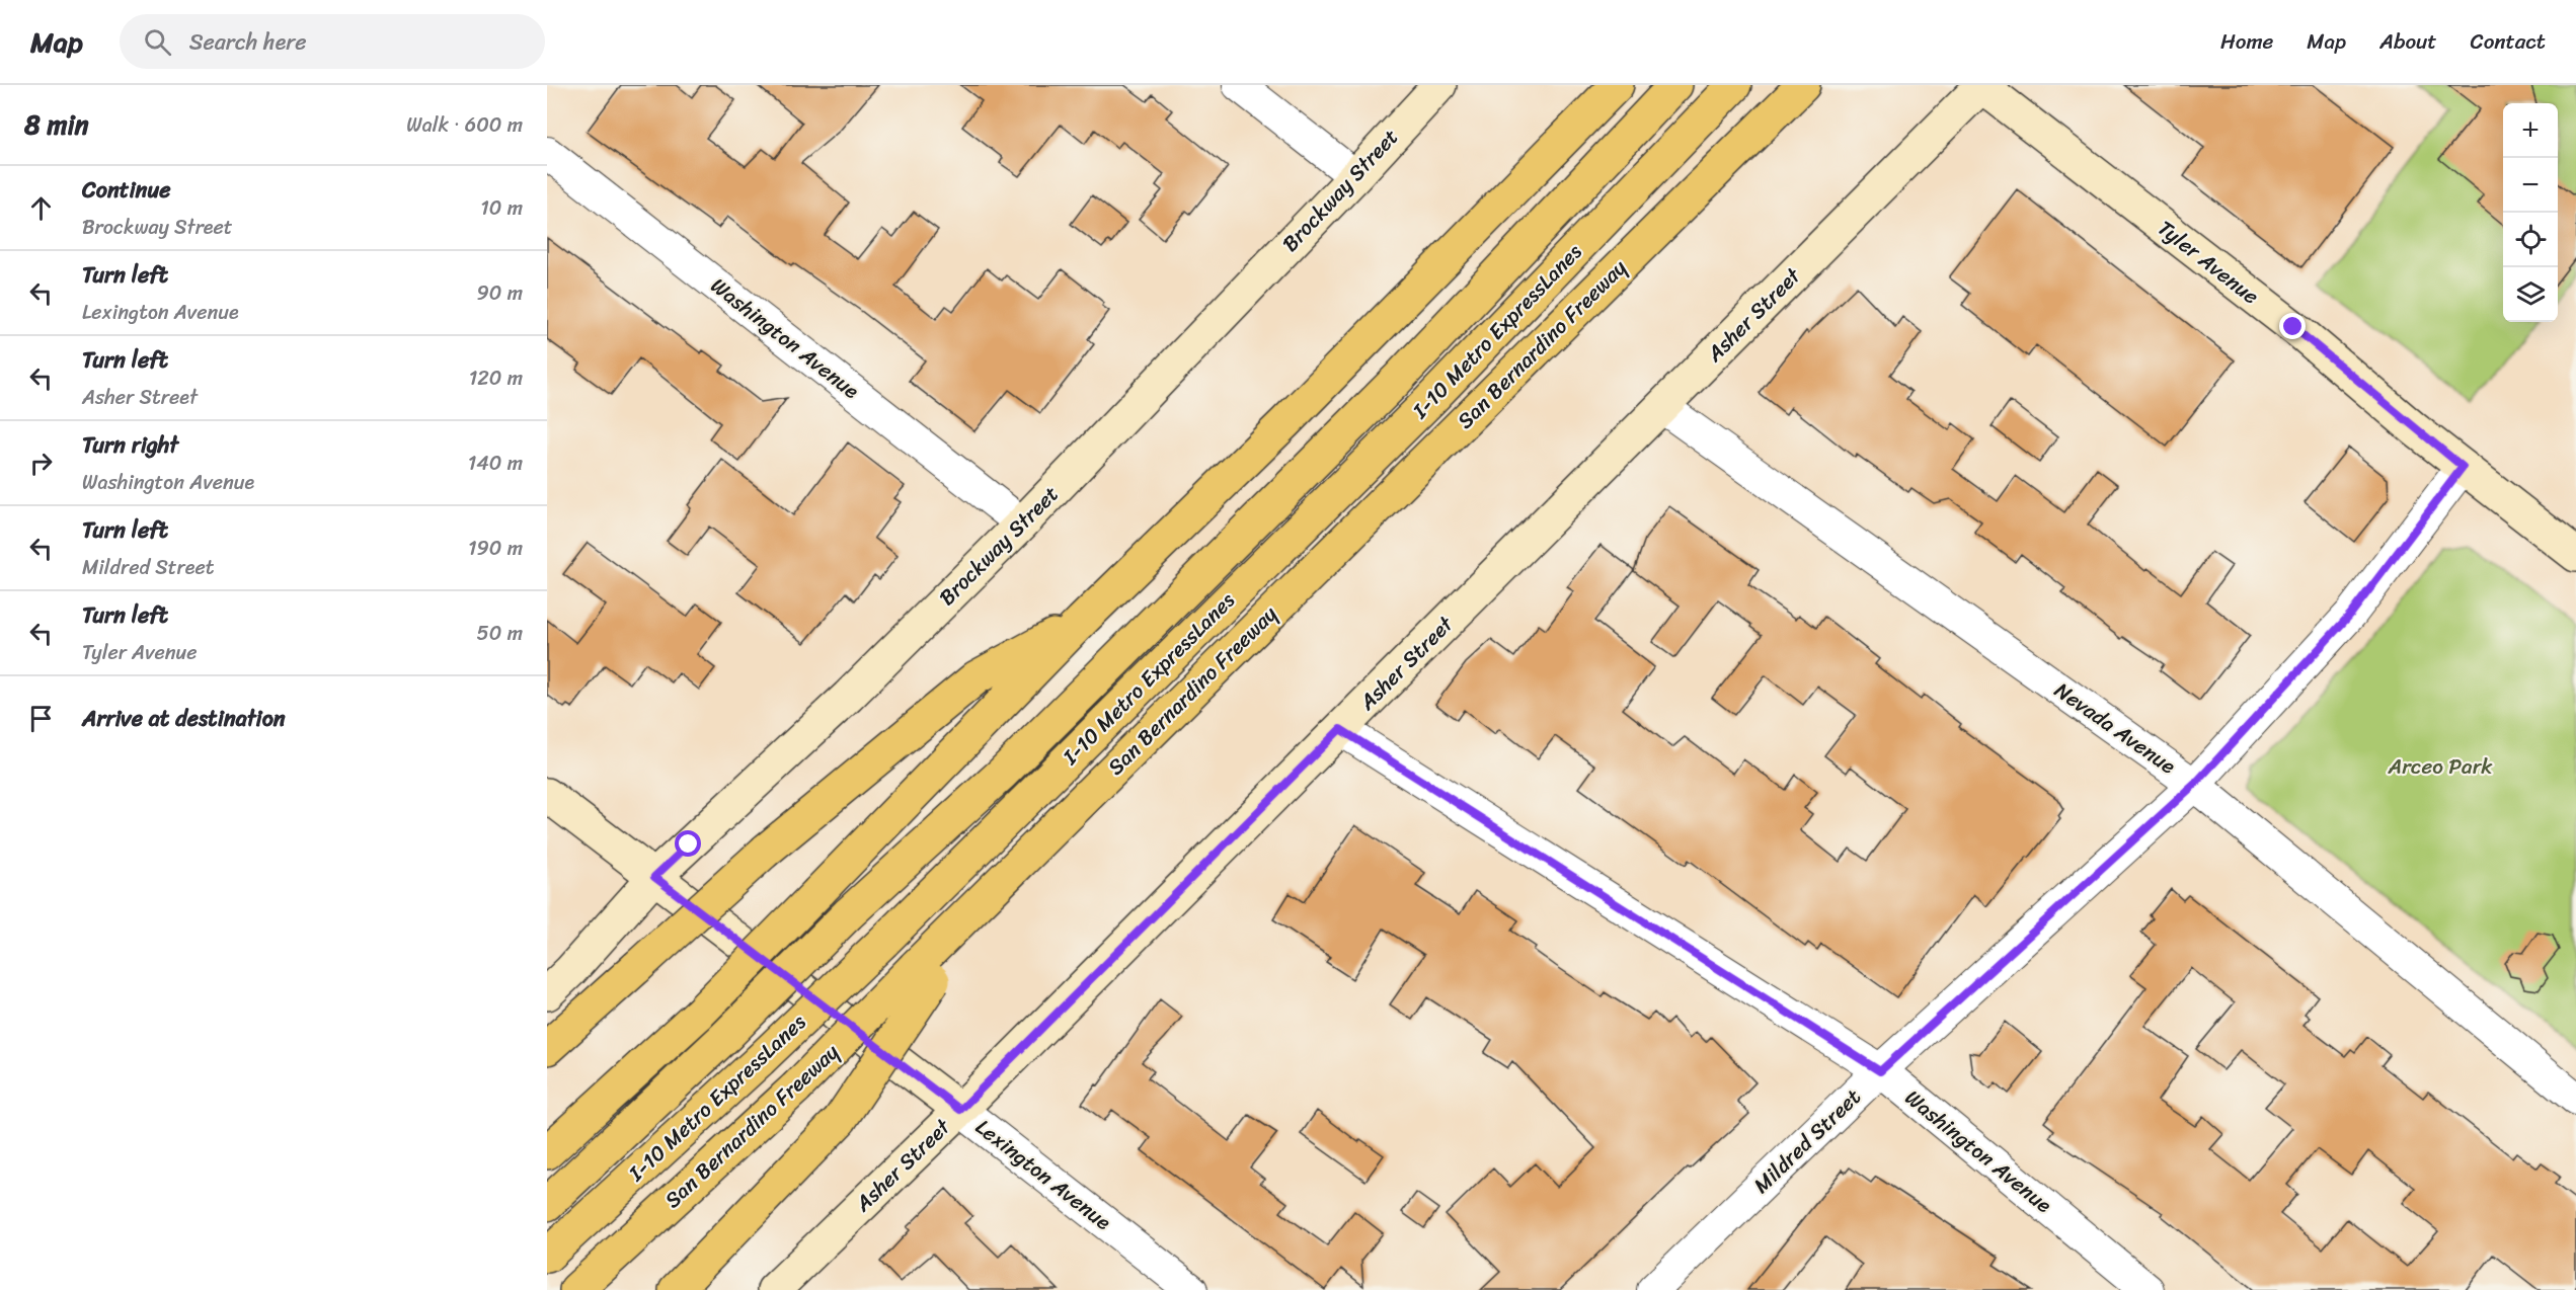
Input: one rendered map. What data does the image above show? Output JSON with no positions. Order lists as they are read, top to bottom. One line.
{"streets":{"highway":["I-10 Metro ExpressLanes","San Bernardino Freeway"],"street":["Brockway Street","Tyler Avenue","Asher Street","Washington Avenue","Nevada Avenue","Mildred Street","Lexington Avenue"]},"crossings":[["Brockway Street","Washington Avenue"],["Brockway Street","Lexington Avenue"],["Tyler Avenue","Asher Street"],["Tyler Avenue","Mildred Street"],["Asher Street","Washington Avenue"],["Asher Street","Nevada Avenue"],["Asher Street","Lexington Avenue"],["Washington Avenue","Mildred Street"],["Nevada Avenue","Mildred Street"]],"parks":["Arceo Park"],"page":{"header":"Map","search":"Search here","nav":["Home","Map","About","Contact"],"heading":["8 min","Walk · 600 m"],"map_buttons":["+","−"],"list":[["Continue","Brockway Street","10 m"],["Turn left","Lexington Avenue","90 m"],["Turn left","Asher Street","120 m"],["Turn right","Washington Avenue","140 m"],["Turn left","Mildred Street","190 m"],["Turn left","Tyler Avenue","50 m"],"Arrive at destination"]}}
